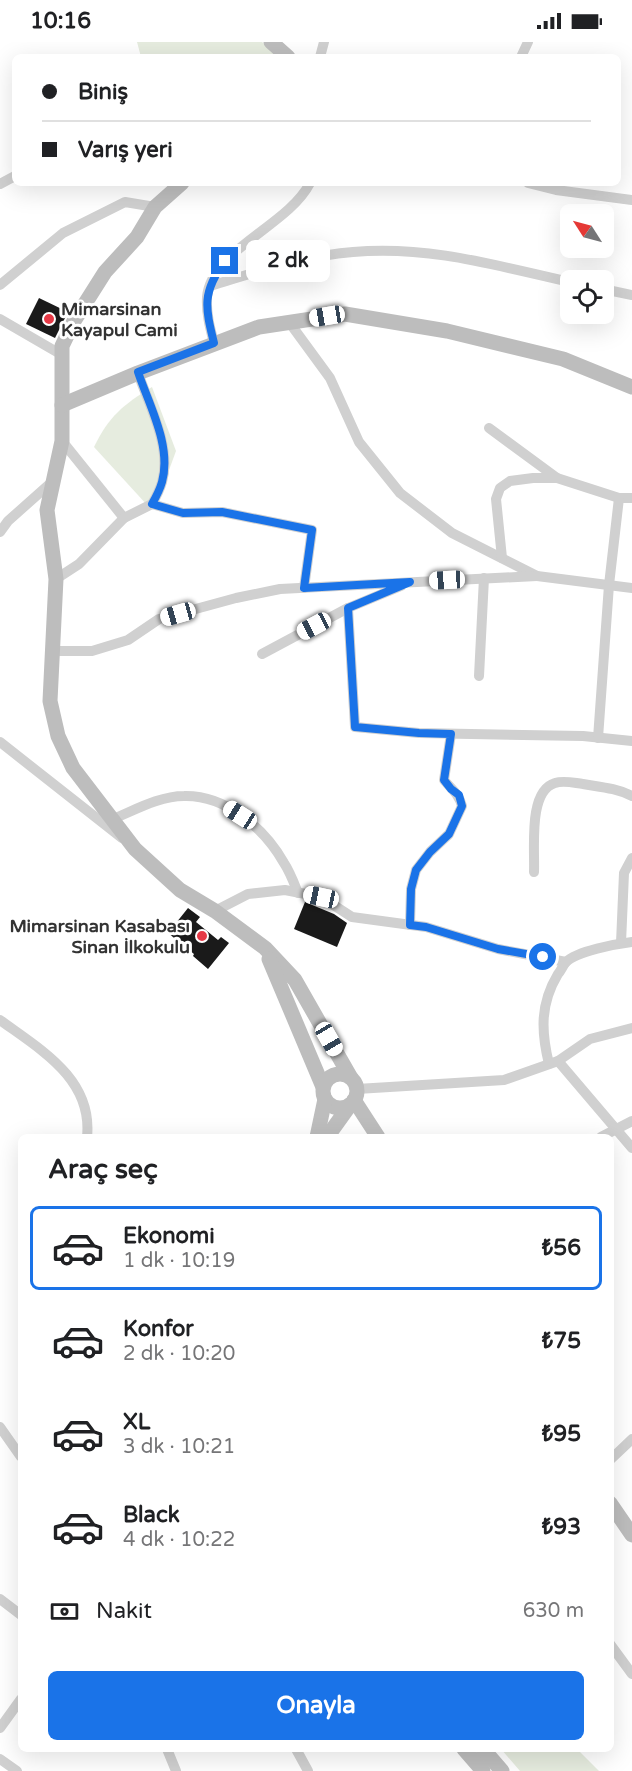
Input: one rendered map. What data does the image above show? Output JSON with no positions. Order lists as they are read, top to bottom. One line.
{"places":["Mimarsinan Kayapul Cami","Mimarsinan Kasabası Sinan İlkokulu"],"north":"top left","page":{"status":"10:16","banner":["Biniş","Varış yeri"],"bubble":"2 dk","heading":"Araç seç","list":[{"name":"Ekonomi","note":"1 dk · 10:19","value":"₺56"},{"name":"Konfor","note":"2 dk · 10:20","value":"₺75"},{"name":"XL","note":"3 dk · 10:21","value":"₺95"},{"name":"Black","note":"4 dk · 10:22","value":"₺93"}],"pay":["Nakit","630 m"],"buttons":"Onayla"}}
